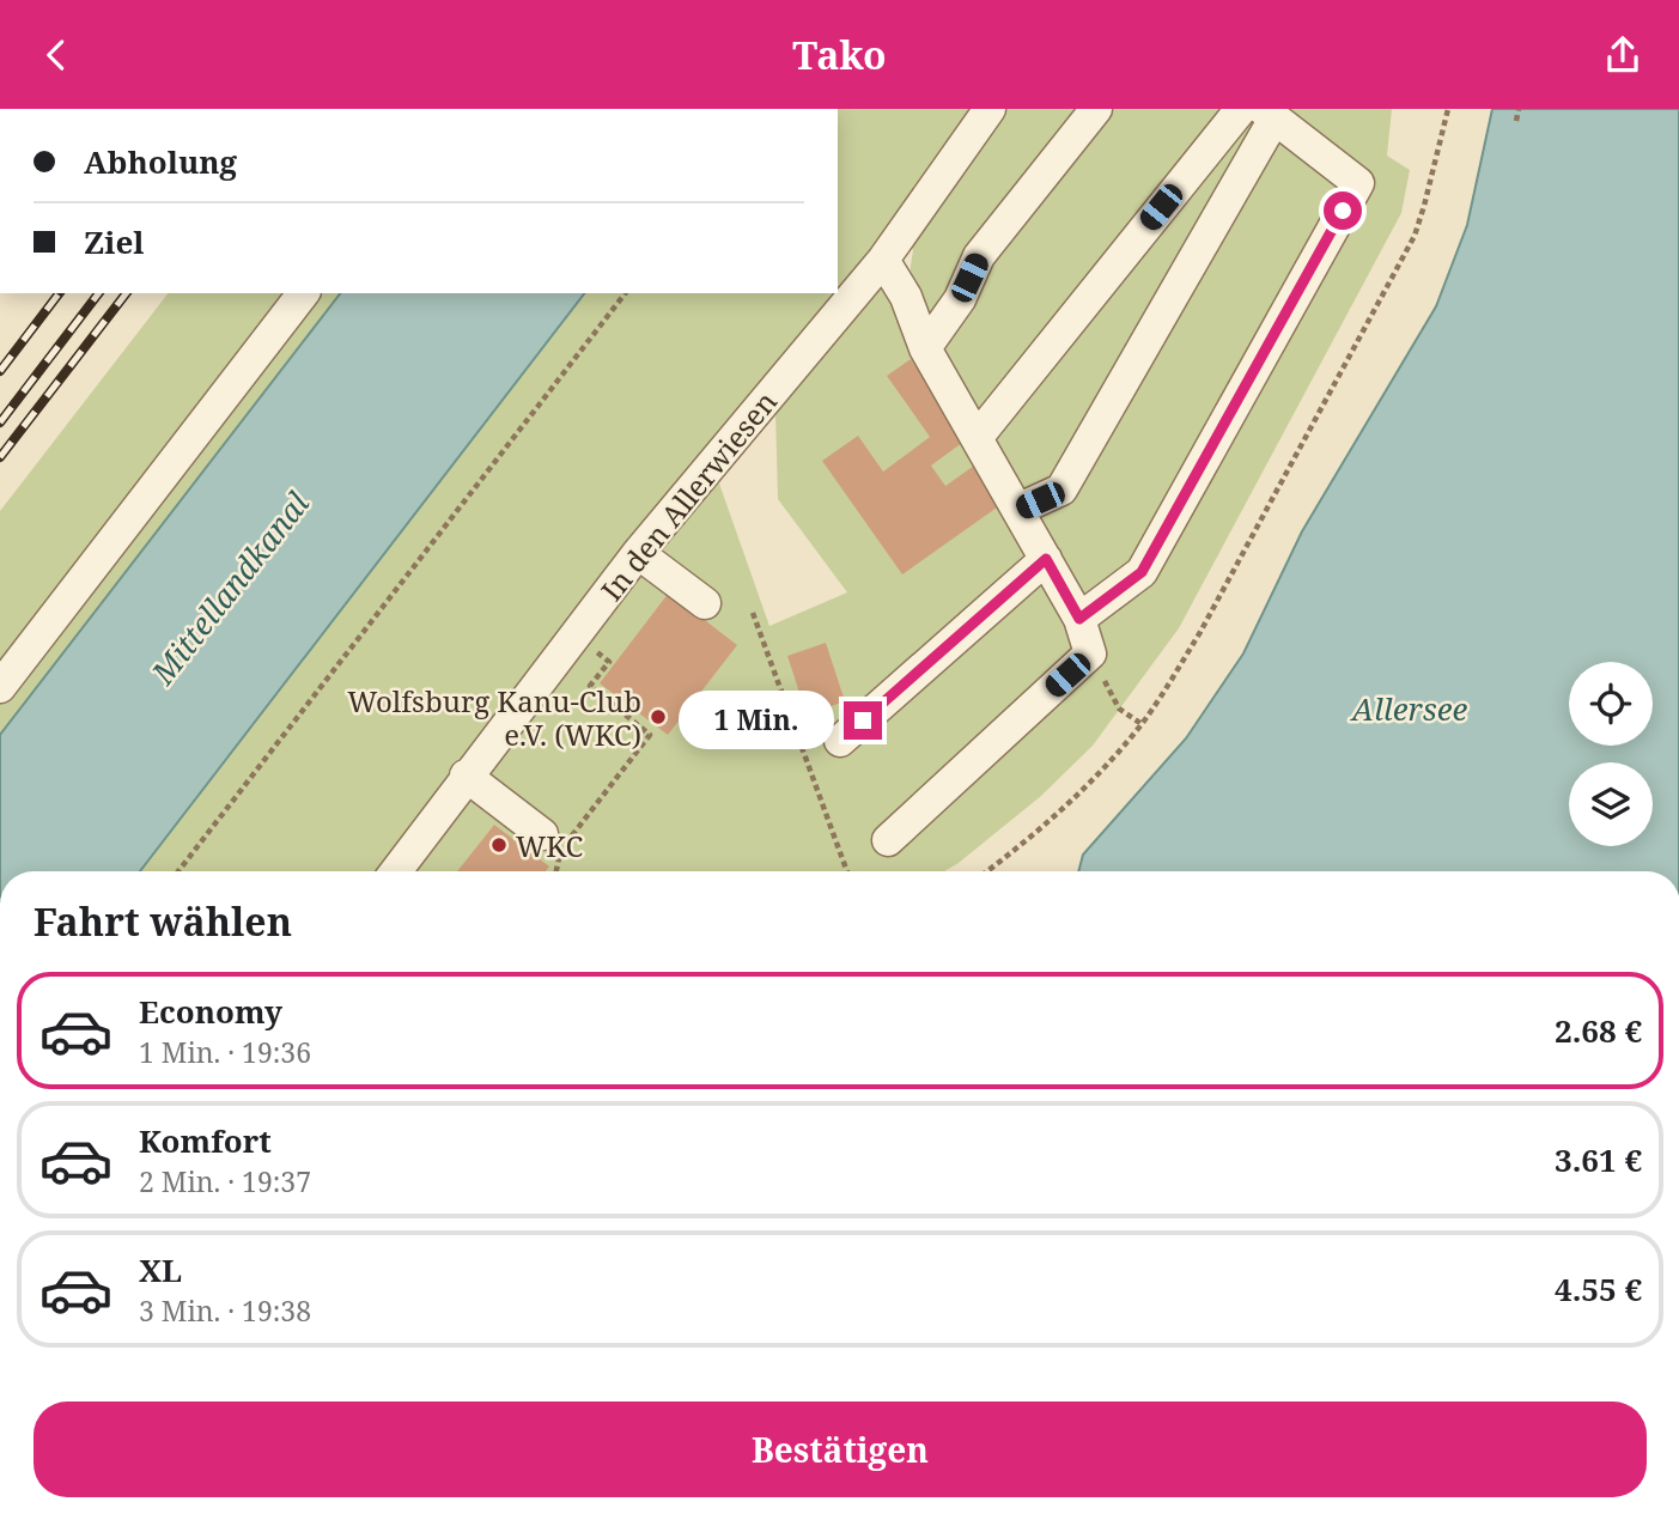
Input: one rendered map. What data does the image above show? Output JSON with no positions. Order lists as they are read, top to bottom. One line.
{"streets":{"street":["In den Allerwiesen"]},"water":["Mittellandkanal","Allersee"],"places":["Wolfsburg Kanu-Club e.V. (WKC)","WKC"],"page":{"header":"Tako","banner":["Abholung","Ziel"],"bubble":"1 Min.","heading":"Fahrt wählen","list":[{"name":"Economy","note":"1 Min. · 19:36","value":"2.68 €"},{"name":"Komfort","note":"2 Min. · 19:37","value":"3.61 €"},{"name":"XL","note":"3 Min. · 19:38","value":"4.55 €"}],"buttons":"Bestätigen"}}
